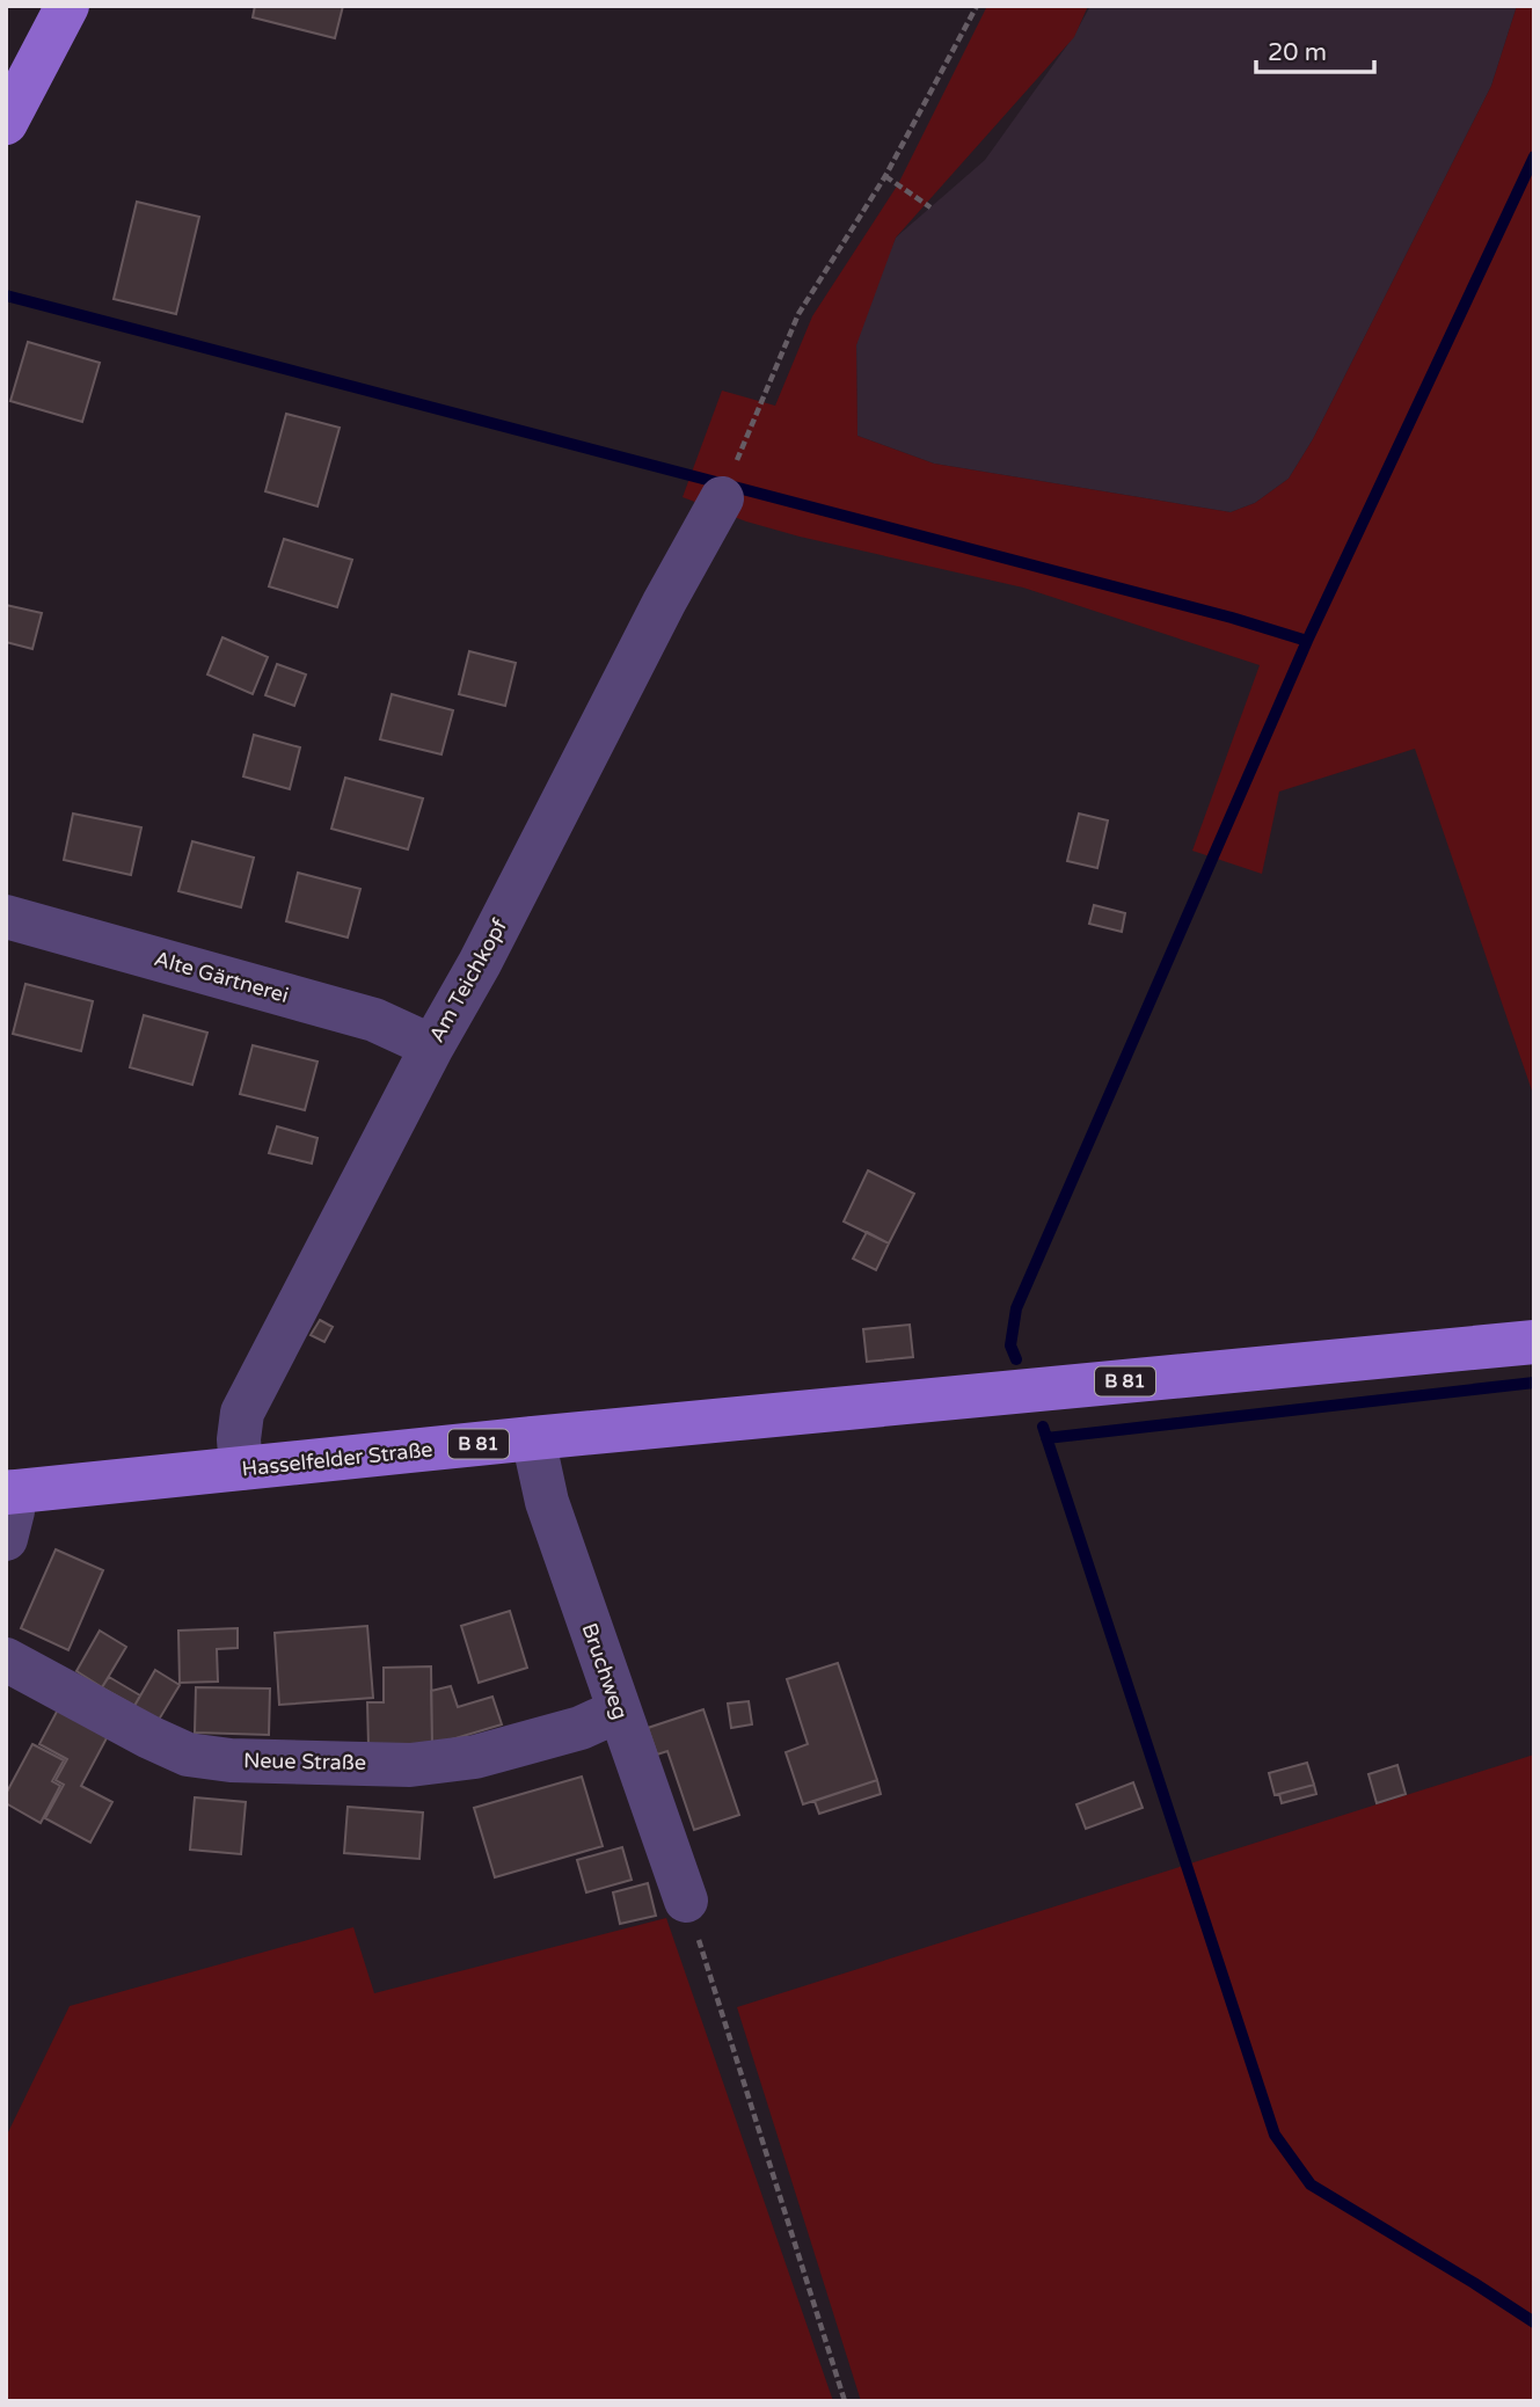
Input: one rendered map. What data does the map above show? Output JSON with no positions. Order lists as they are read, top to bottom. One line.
{"streets":{"main road":["B 81","Hasselfelder Straße"],"street":["Alte Gärtnerei","Am Teichkopf","Bruchweg","Neue Straße"]},"crossings":[["Alte Gärtnerei","Am Teichkopf"],["Am Teichkopf","Hasselfelder Straße"],["Hasselfelder Straße","Bruchweg"],["Bruchweg","Neue Straße"]],"scale_bar":"20 m"}
